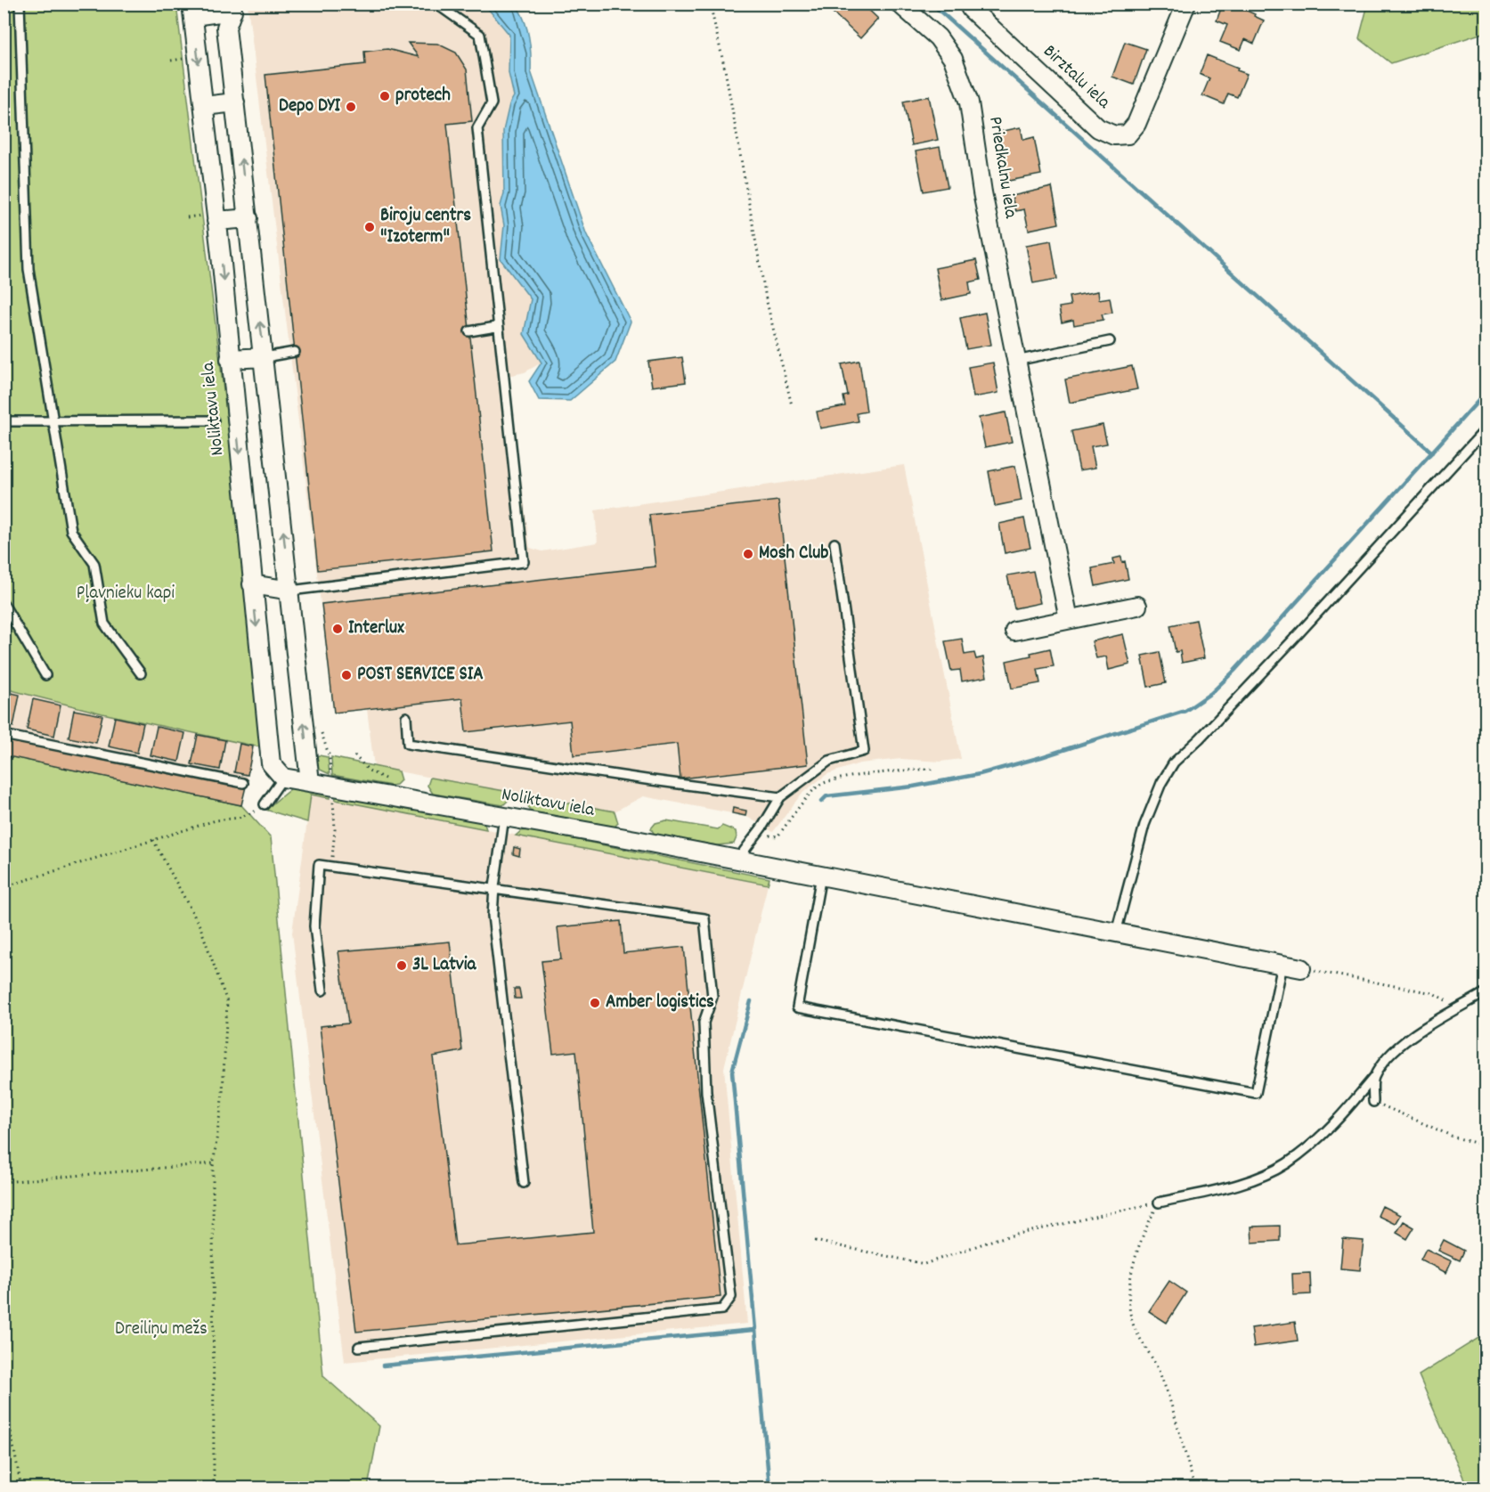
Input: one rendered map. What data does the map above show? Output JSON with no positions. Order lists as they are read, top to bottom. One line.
{"streets":{"street":["Birztalu iela","Priedkalnu iela","Noliktavu iela"]},"parks":["Pļavnieku kapi","Dreiliņu mežs"],"places":["protech","Depo DYI","Biroju centrs \"Izoterm\"","Mosh Club","Interlux","POST SERVICE SIA","3L Latvia","Amber logistics"]}
